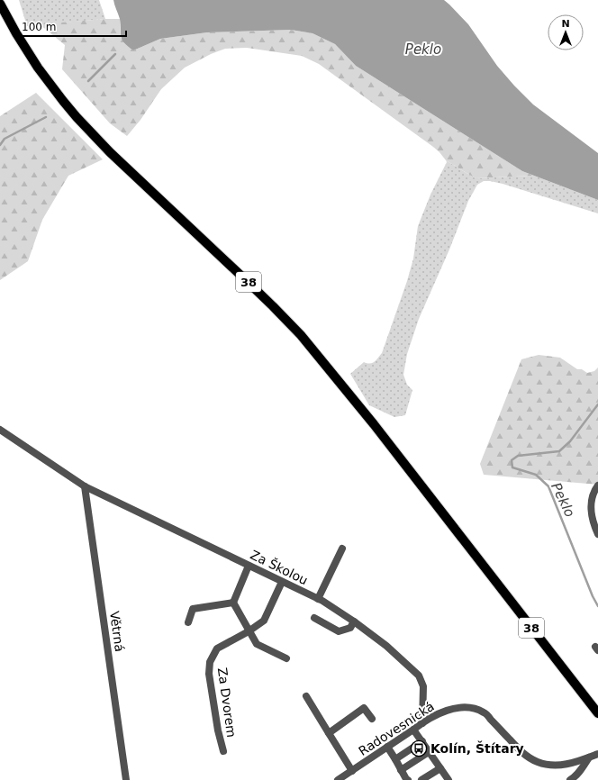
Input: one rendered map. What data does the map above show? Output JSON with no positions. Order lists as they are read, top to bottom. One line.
{"streets":{"main road":["38"],"street":["Za Školou","Větrná","Za Dvorem","Radovesnická"]},"crossings":[["Za Školou","Větrná"],["Za Školou","Za Dvorem"],["Za Školou","Radovesnická"]],"water":["Peklo"],"places":{"bus stop":["Kolín, Štítary"]},"scale_bar":"100 m","north":"top"}
